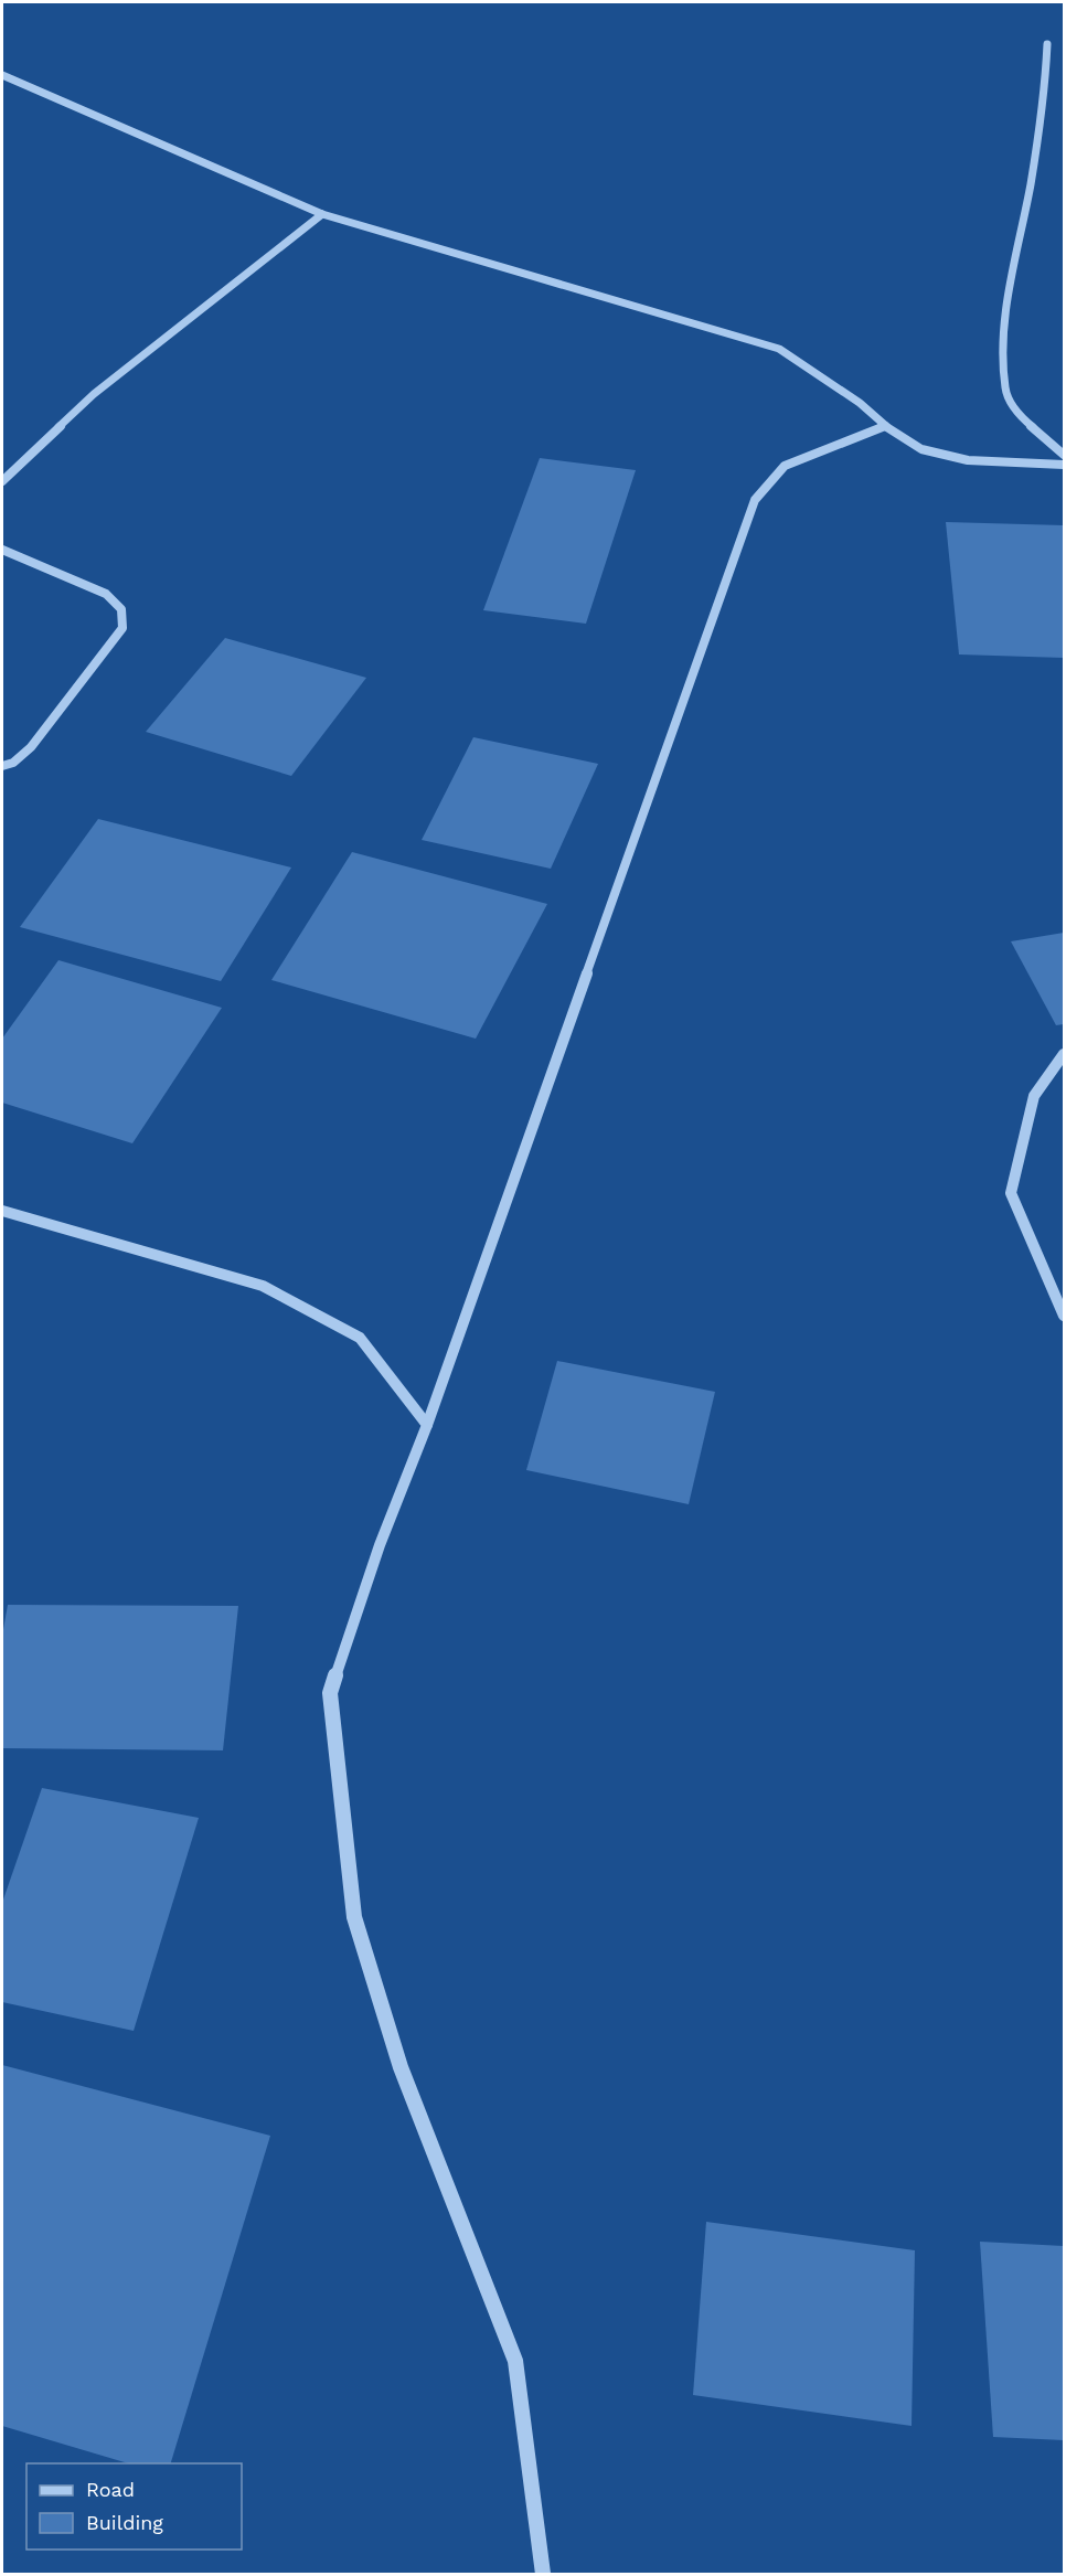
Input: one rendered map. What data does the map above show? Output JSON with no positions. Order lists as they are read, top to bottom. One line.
{"legend":["Road","Building"]}
